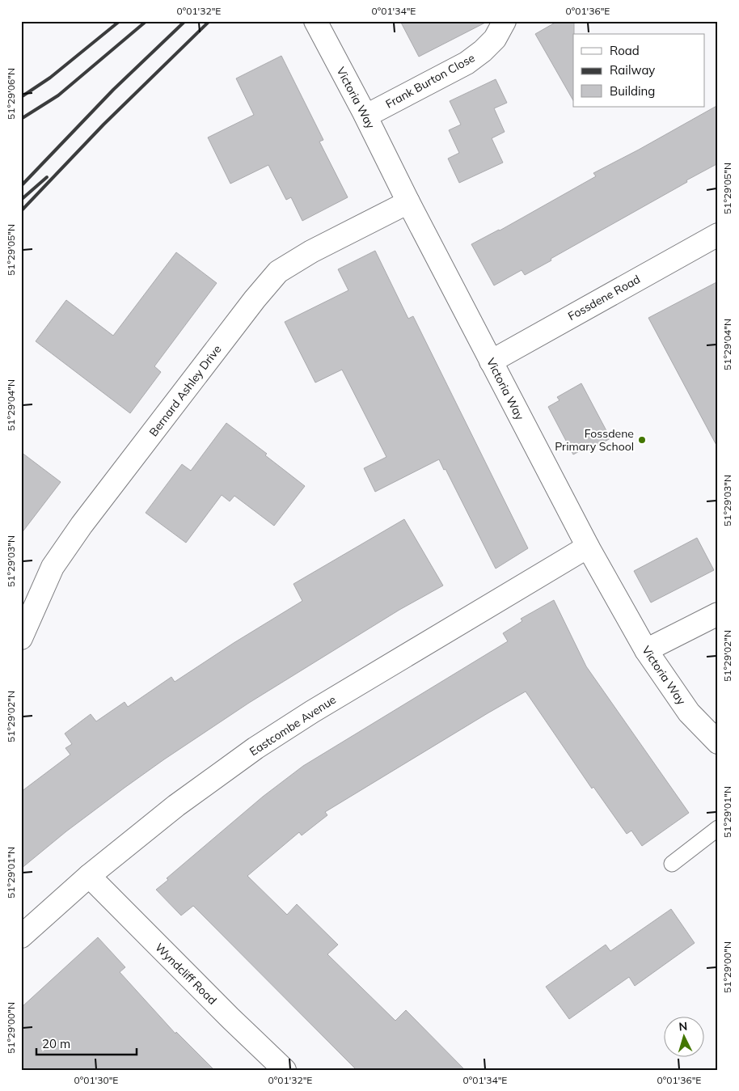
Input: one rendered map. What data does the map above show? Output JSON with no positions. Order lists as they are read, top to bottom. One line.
{"streets":{"street":["Frank Burton Close","Victoria Way","Fossdene Road","Bernard Ashley Drive","Eastcombe Avenue","Wyndcliff Road"]},"crossings":[["Frank Burton Close","Victoria Way"],["Victoria Way","Fossdene Road"],["Victoria Way","Bernard Ashley Drive"],["Victoria Way","Eastcombe Avenue"],["Eastcombe Avenue","Wyndcliff Road"]],"places":["Fossdene Primary School"],"legend":["Road","Railway","Building"],"scale_bar":"20 m","north":"top","coordinates":["0°01'32\"E","0°01'34\"E","0°01'36\"E","51°29'06\"N","51°29'05\"N","51°29'04\"N","51°29'03\"N","51°29'02\"N","51°29'01\"N","51°29'00\"N","0°01'30\"E"]}
